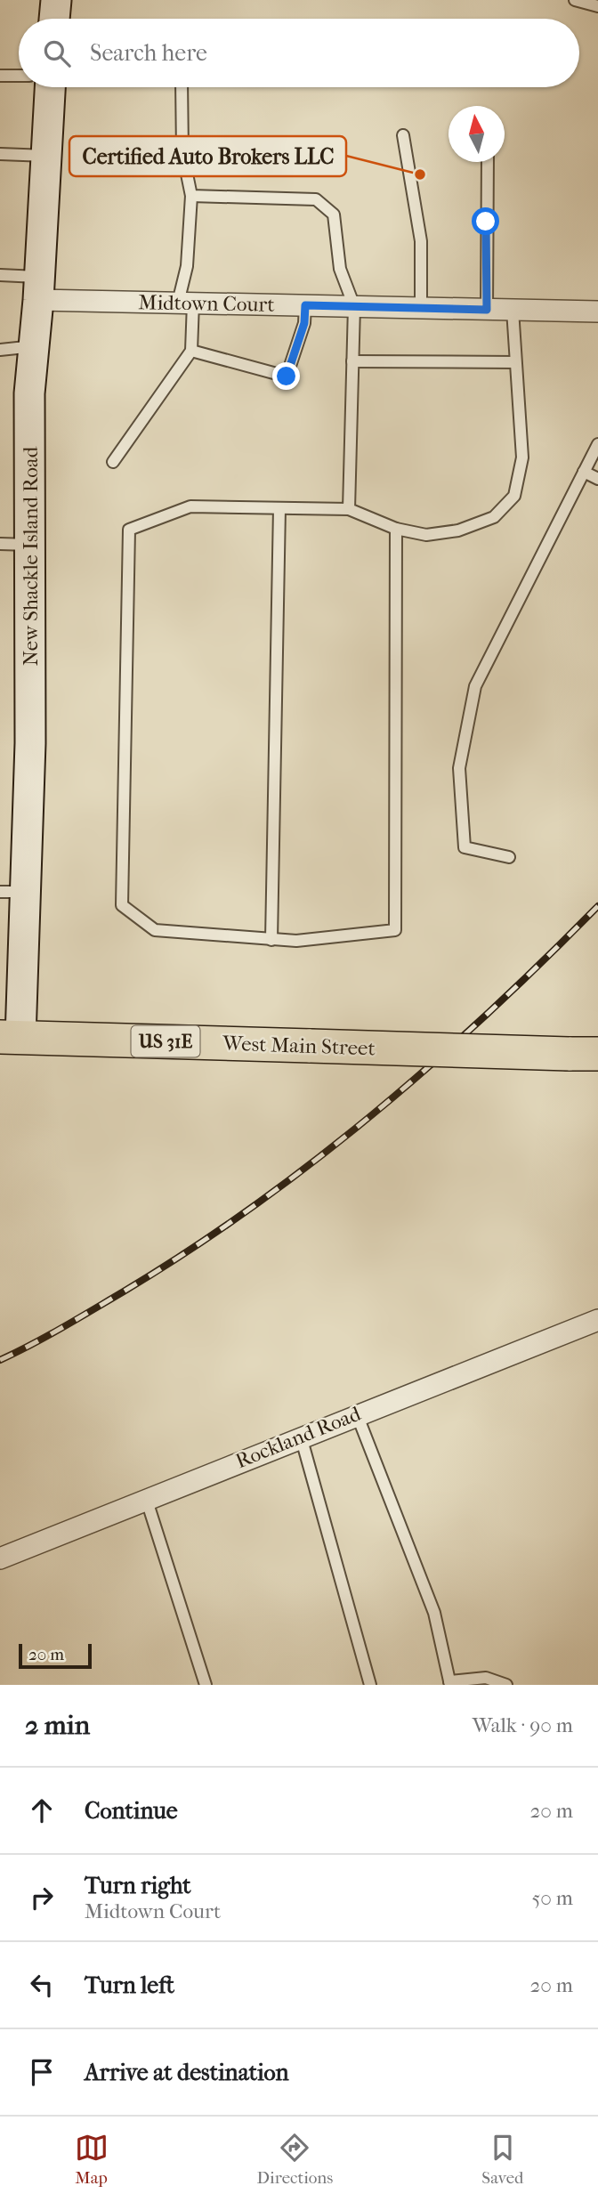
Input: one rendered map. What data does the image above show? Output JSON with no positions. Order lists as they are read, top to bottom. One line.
{"streets":{"main road":["New Shackle Island Road","US 31E","West Main Street"],"street":["Midtown Court","Rockland Road"]},"crossings":[["Midtown Court","New Shackle Island Road"],["New Shackle Island Road","West Main Street"]],"places":["Certified Auto Brokers LLC"],"scale_bar":"20 m","north":"top","page":{"search":"Search here","scale":"20 m","heading":["2 min","Walk · 90 m"],"list":[["Continue","20 m"],["Turn right","Midtown Court","50 m"],["Turn left","20 m"],"Arrive at destination"],"nav":["Map","Directions","Saved"]}}
